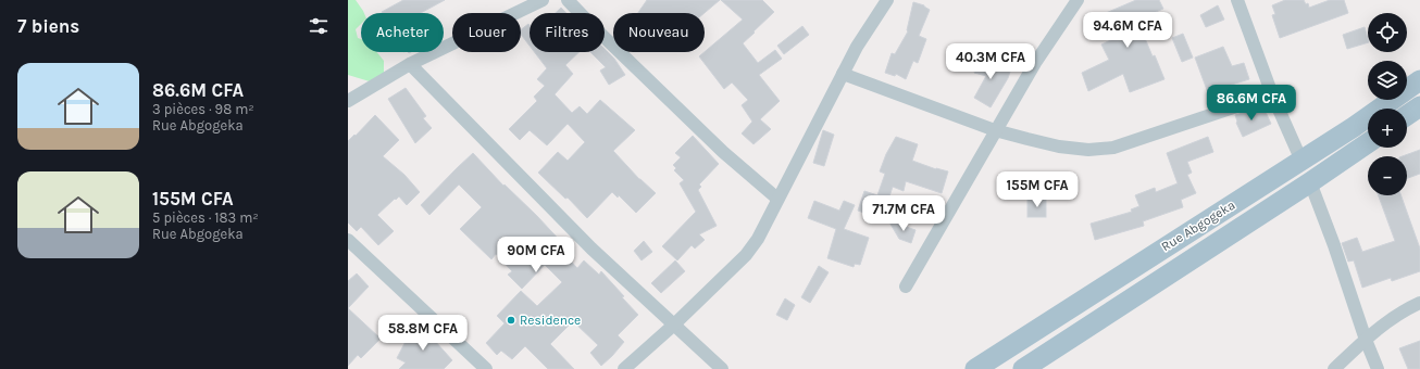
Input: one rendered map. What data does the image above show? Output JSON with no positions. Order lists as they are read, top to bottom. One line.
{"streets":{"main road":["Rue Abgogeka"]},"places":["Residence"],"page":{"heading":"7 biens","price":["94.6M CFA","40.3M CFA","86.6M CFA","155M CFA","71.7M CFA","90M CFA","58.8M CFA"],"map_buttons":["+","−"],"chip":["Acheter","Louer","Filtres","Nouveau"],"list":[{"name":"86.6M CFA","note":"3 pièces · 98 m² · Rue Abgogeka"},{"name":"155M CFA","note":"5 pièces · 183 m² · Rue Abgogeka"}]}}
